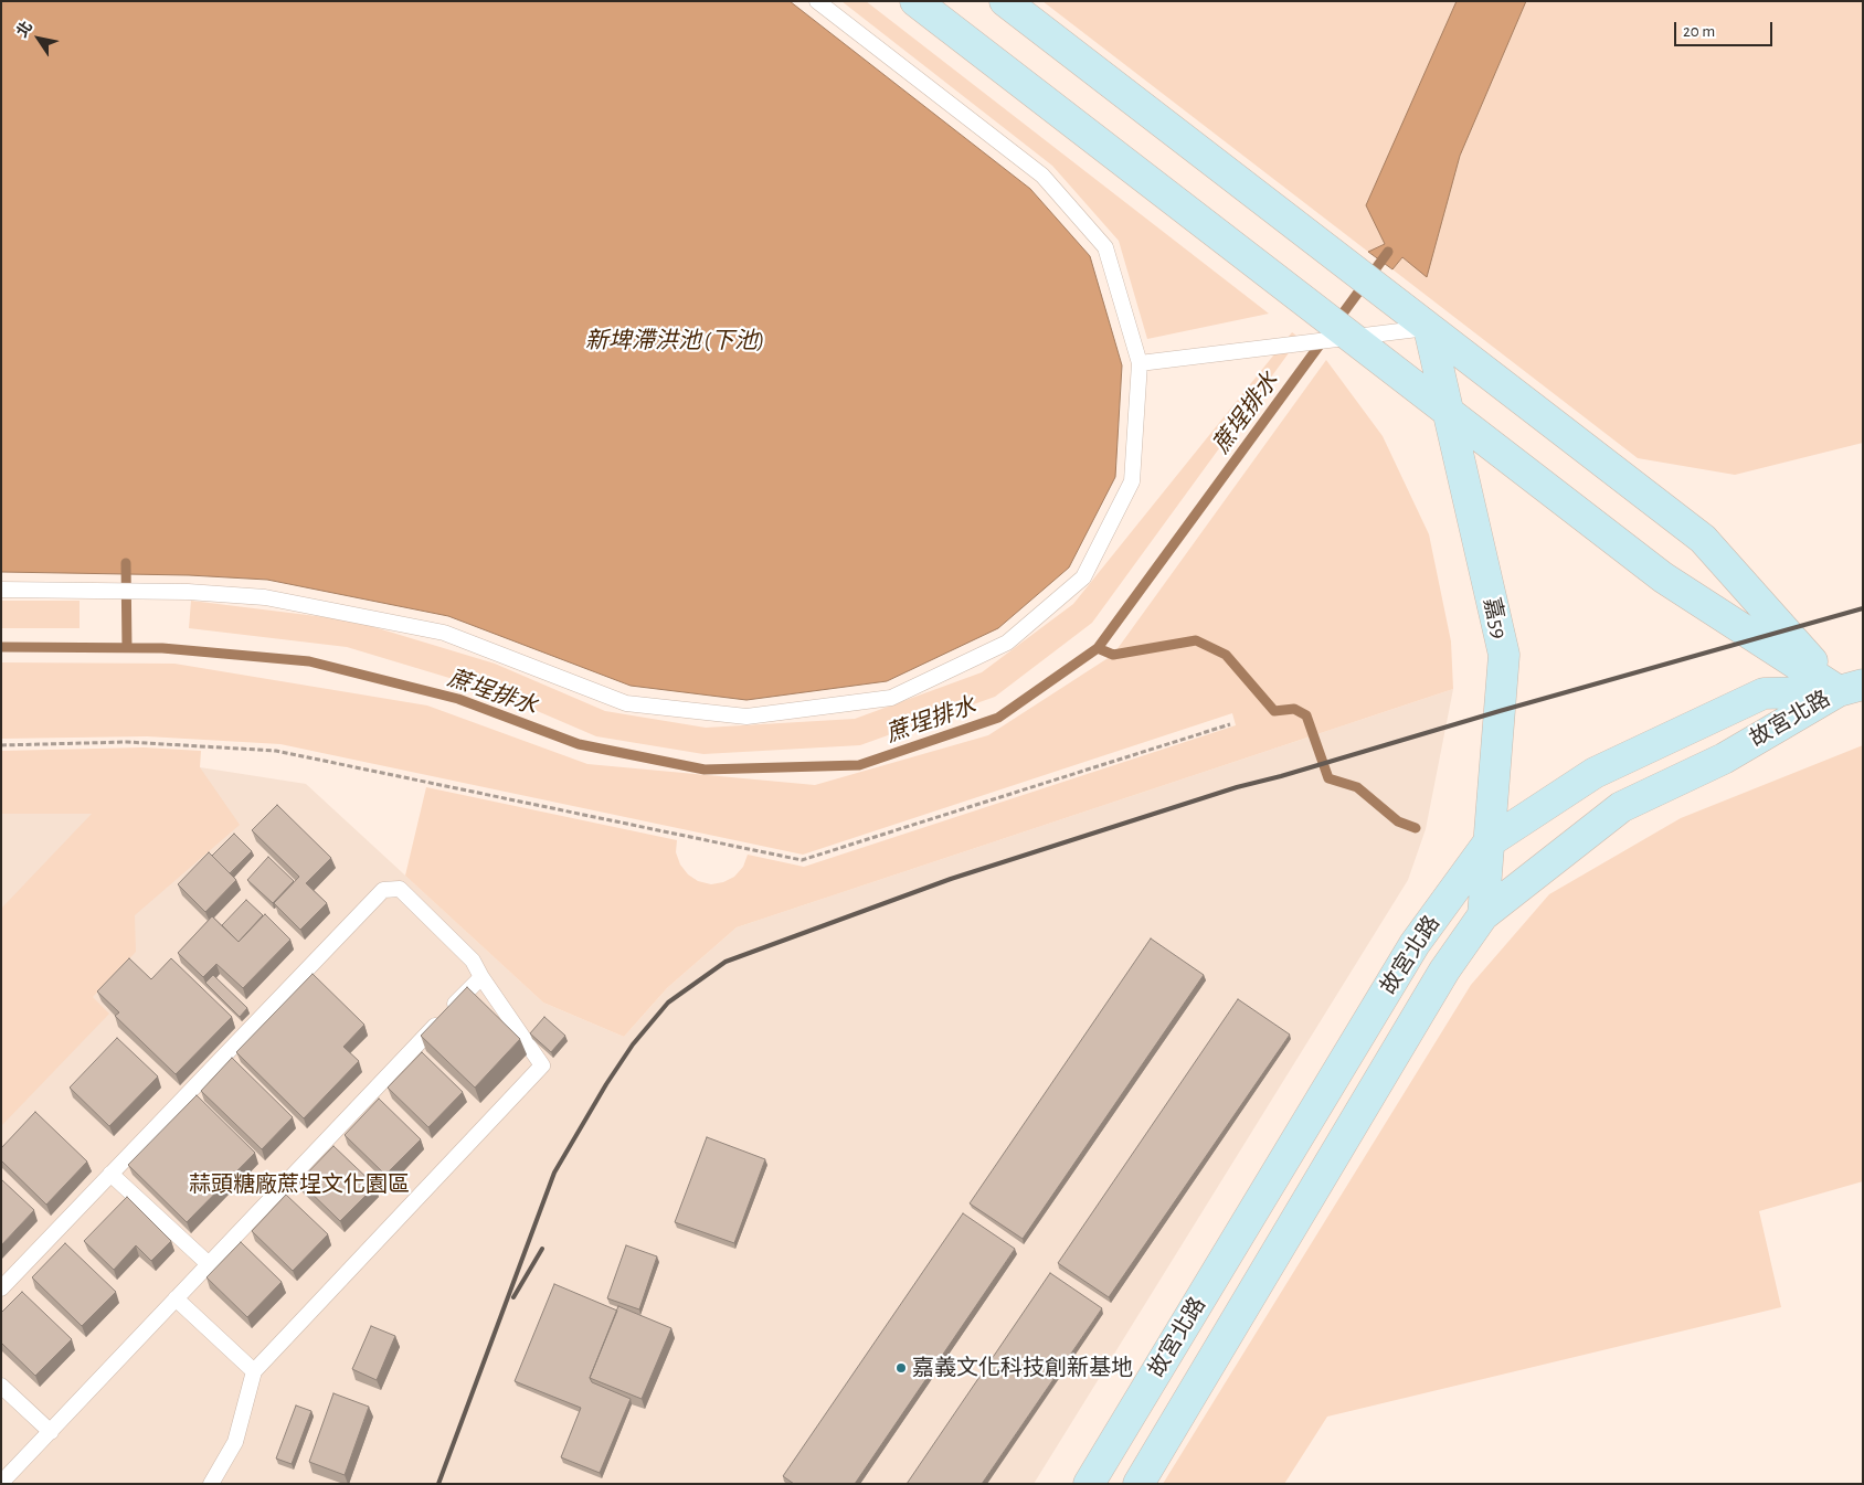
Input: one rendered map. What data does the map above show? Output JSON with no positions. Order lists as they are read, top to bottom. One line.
{"streets":{"street":["嘉59","故宮北路"]},"crossings":[["嘉59","故宮北路"]],"water":["新埤滯洪池 (下池)","蔗埕排水"],"parks":["蒜頭糖廠蔗埕文化園區"],"places":["嘉義文化科技創新基地"],"scale_bar":"20 m","north":"top left"}
